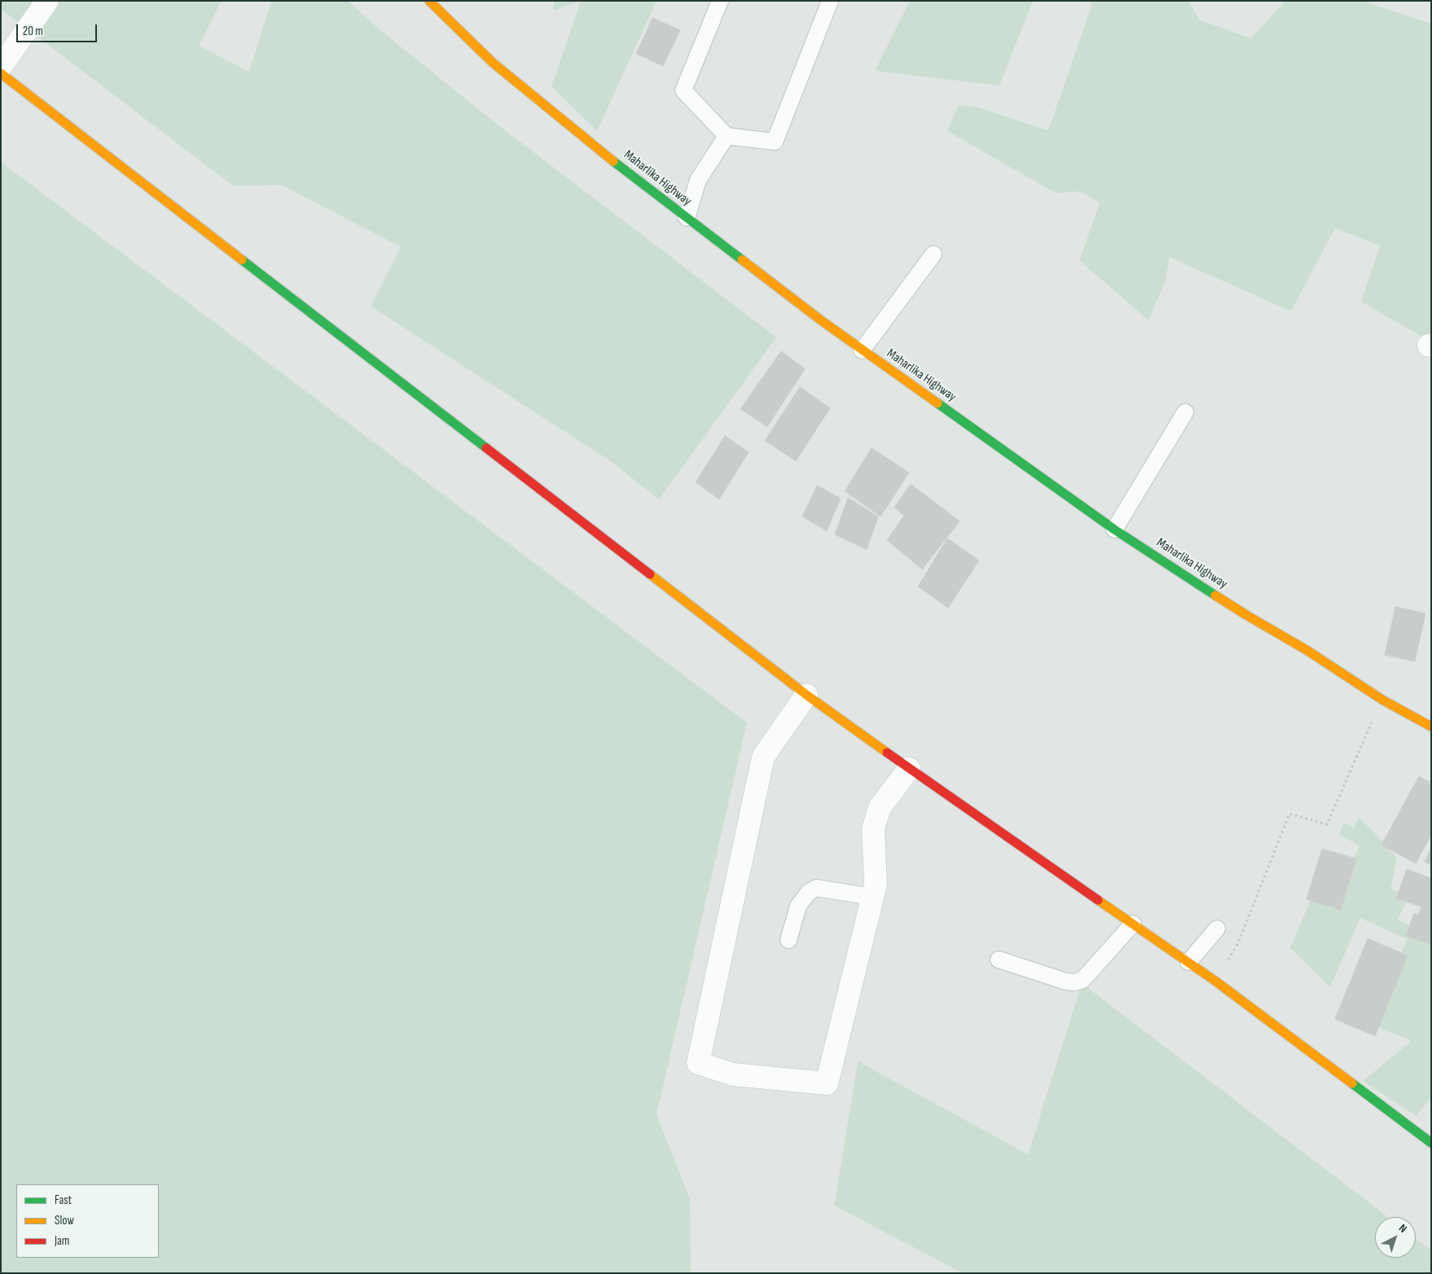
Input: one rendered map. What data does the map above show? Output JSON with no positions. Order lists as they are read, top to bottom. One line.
{"streets":{"street":["Maharlika Highway"]},"legend":["Fast","Slow","Jam"],"scale_bar":"20 m","north":"top right"}
